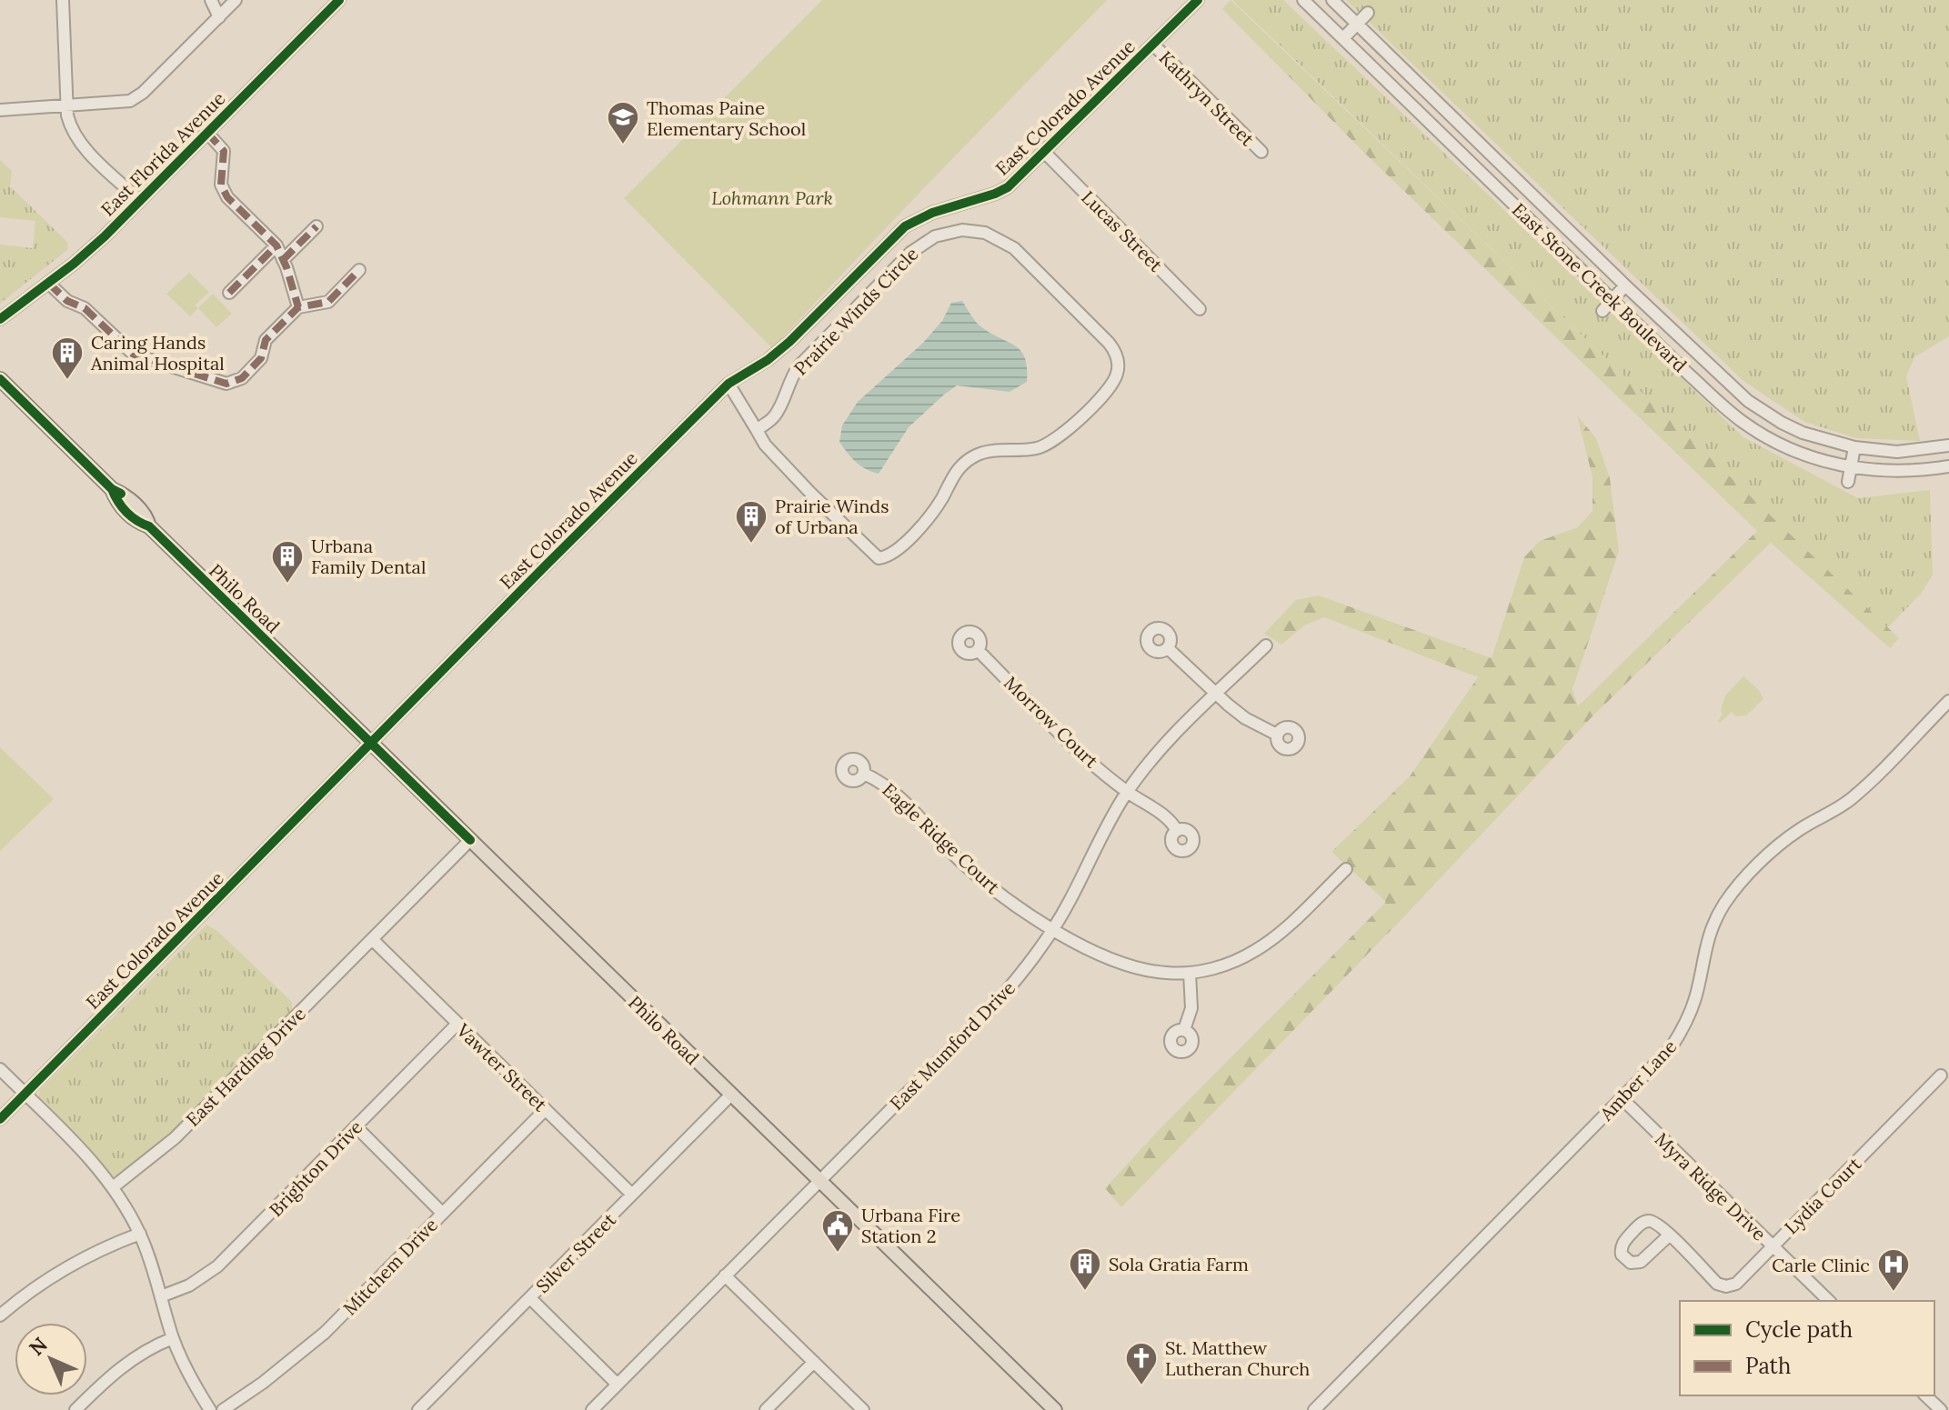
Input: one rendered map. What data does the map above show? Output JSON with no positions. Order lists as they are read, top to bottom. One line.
{"streets":{"main road":["Philo Road"],"street":["Kathryn Street","East Colorado Avenue","East Florida Avenue","Lucas Street","East Stone Creek Boulevard","Prairie Winds Circle","Morrow Court","Eagle Ridge Court","East Mumford Drive","East Harding Drive","Vawter Street","Amber Lane","Brighton Drive","Myra Ridge Drive","Lydia Court","Silver Street","Mitchem Drive"]},"crossings":[["Kathryn Street","East Colorado Avenue"],["East Colorado Avenue","Lucas Street"],["East Colorado Avenue","Philo Road"],["Philo Road","East Mumford Drive"],["Philo Road","East Harding Drive"],["Philo Road","Silver Street"],["Morrow Court","East Mumford Drive"],["Eagle Ridge Court","East Mumford Drive"],["East Harding Drive","Vawter Street"],["Vawter Street","Brighton Drive"],["Vawter Street","Silver Street"],["Vawter Street","Mitchem Drive"],["Amber Lane","Myra Ridge Drive"],["Myra Ridge Drive","Lydia Court"]],"parks":["Lohmann Park"],"places":{"school or university":["Thomas Paine Elementary School"],"building":["Caring Hands Animal Hospital","Prairie Winds of Urbana","Urbana Family Dental","Sola Gratia Farm"],"public building":["Urbana Fire Station 2"],"hospital":["Carle Clinic"],"church":["St. Matthew Lutheran Church"]},"legend":["Cycle path","Path"],"north":"top left"}
